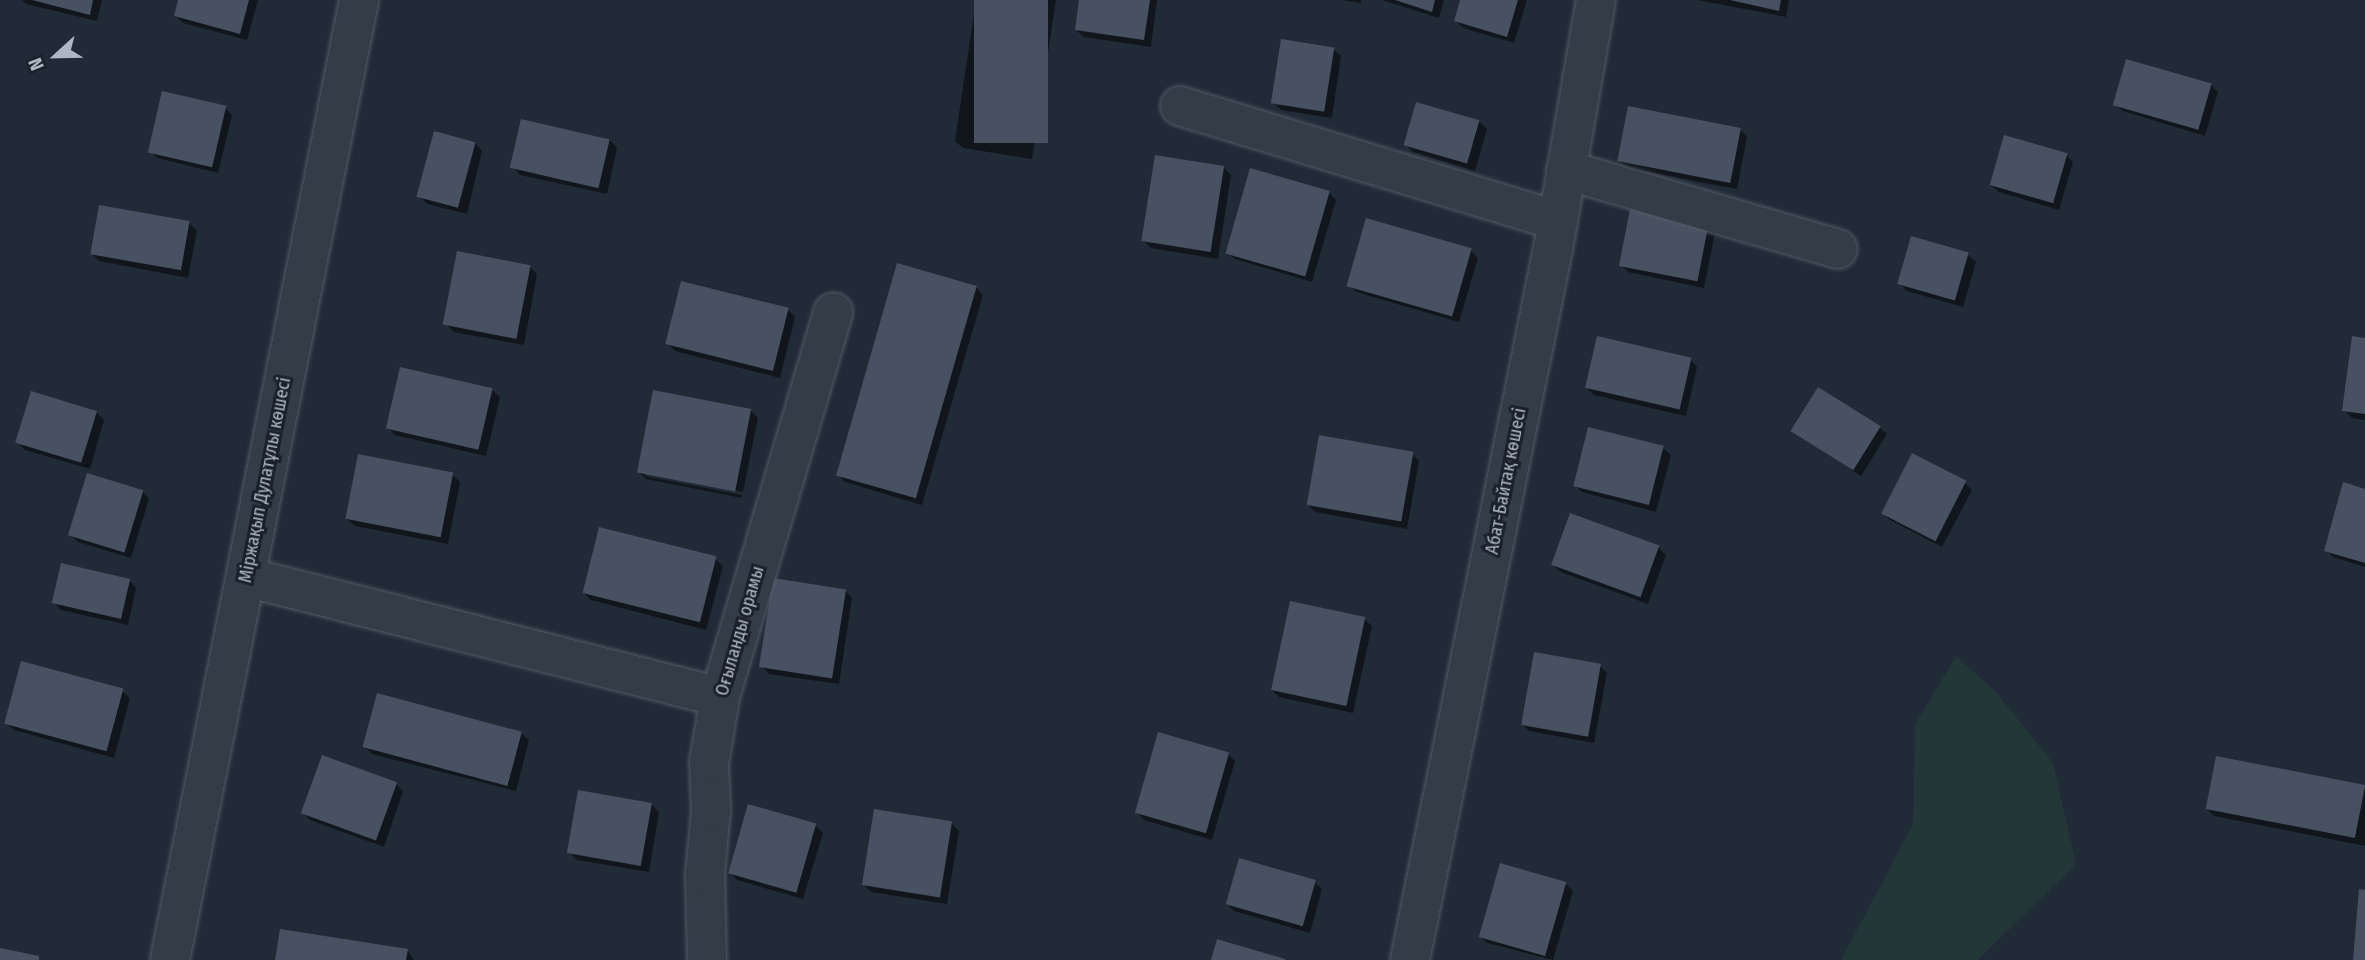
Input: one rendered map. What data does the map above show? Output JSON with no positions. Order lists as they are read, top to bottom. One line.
{"streets":{"street":["Міржақып Дулатұлы көшесі","Абат-Байтақ көшесі","Оғыланды орамы"]},"north":"left"}
